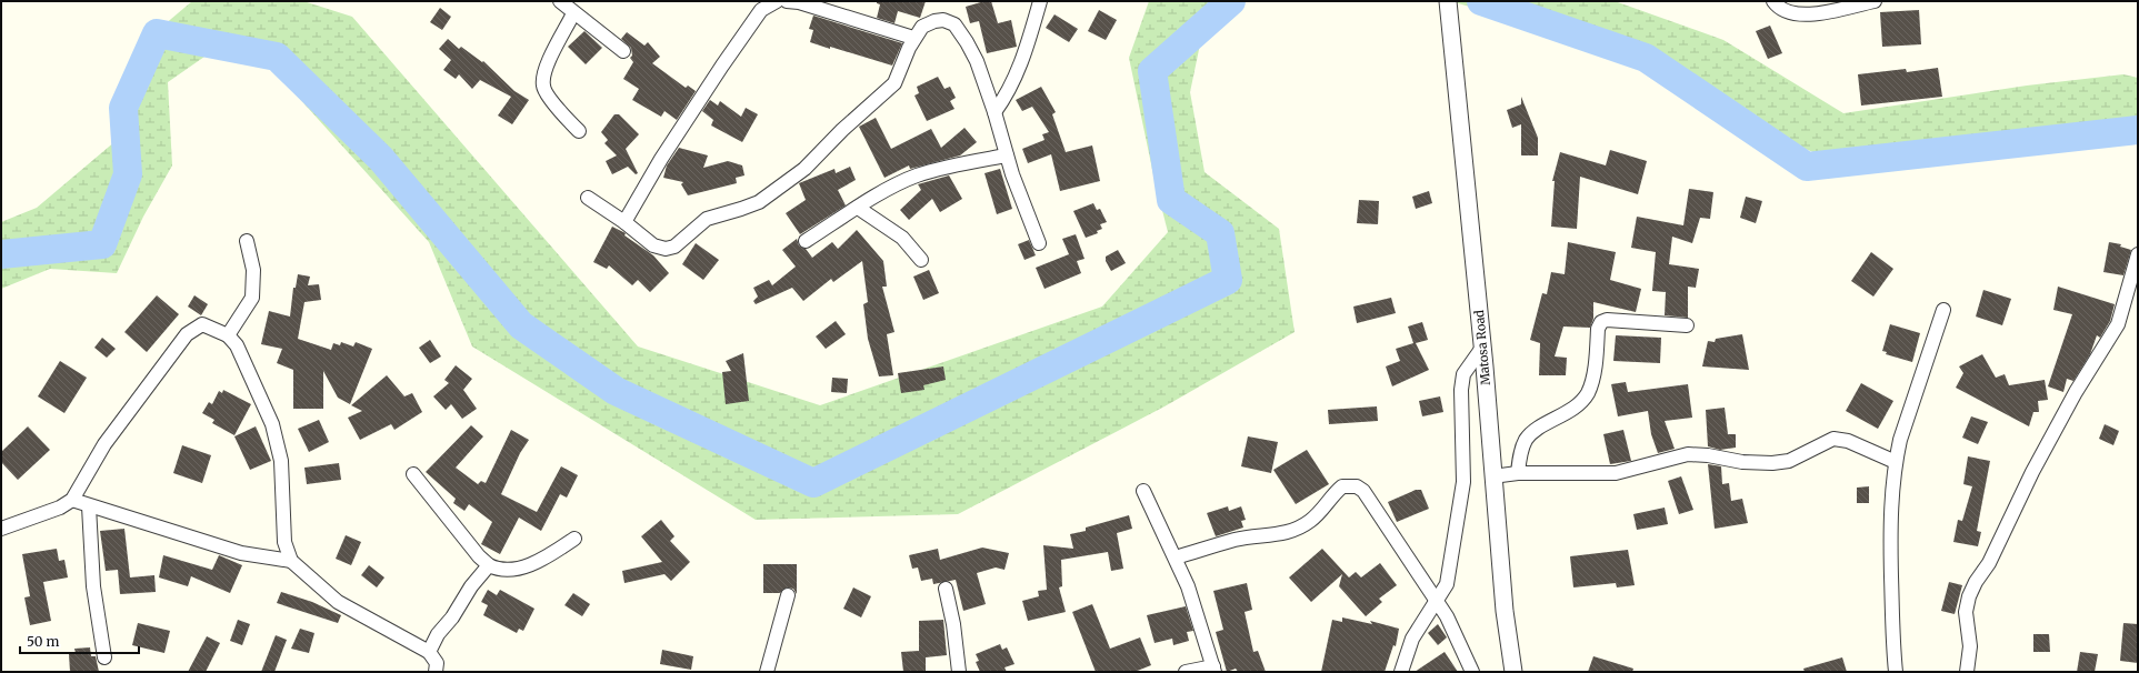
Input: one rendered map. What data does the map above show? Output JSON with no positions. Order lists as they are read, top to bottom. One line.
{"streets":{"street":["Matosa Road"]},"scale_bar":"50 m"}
